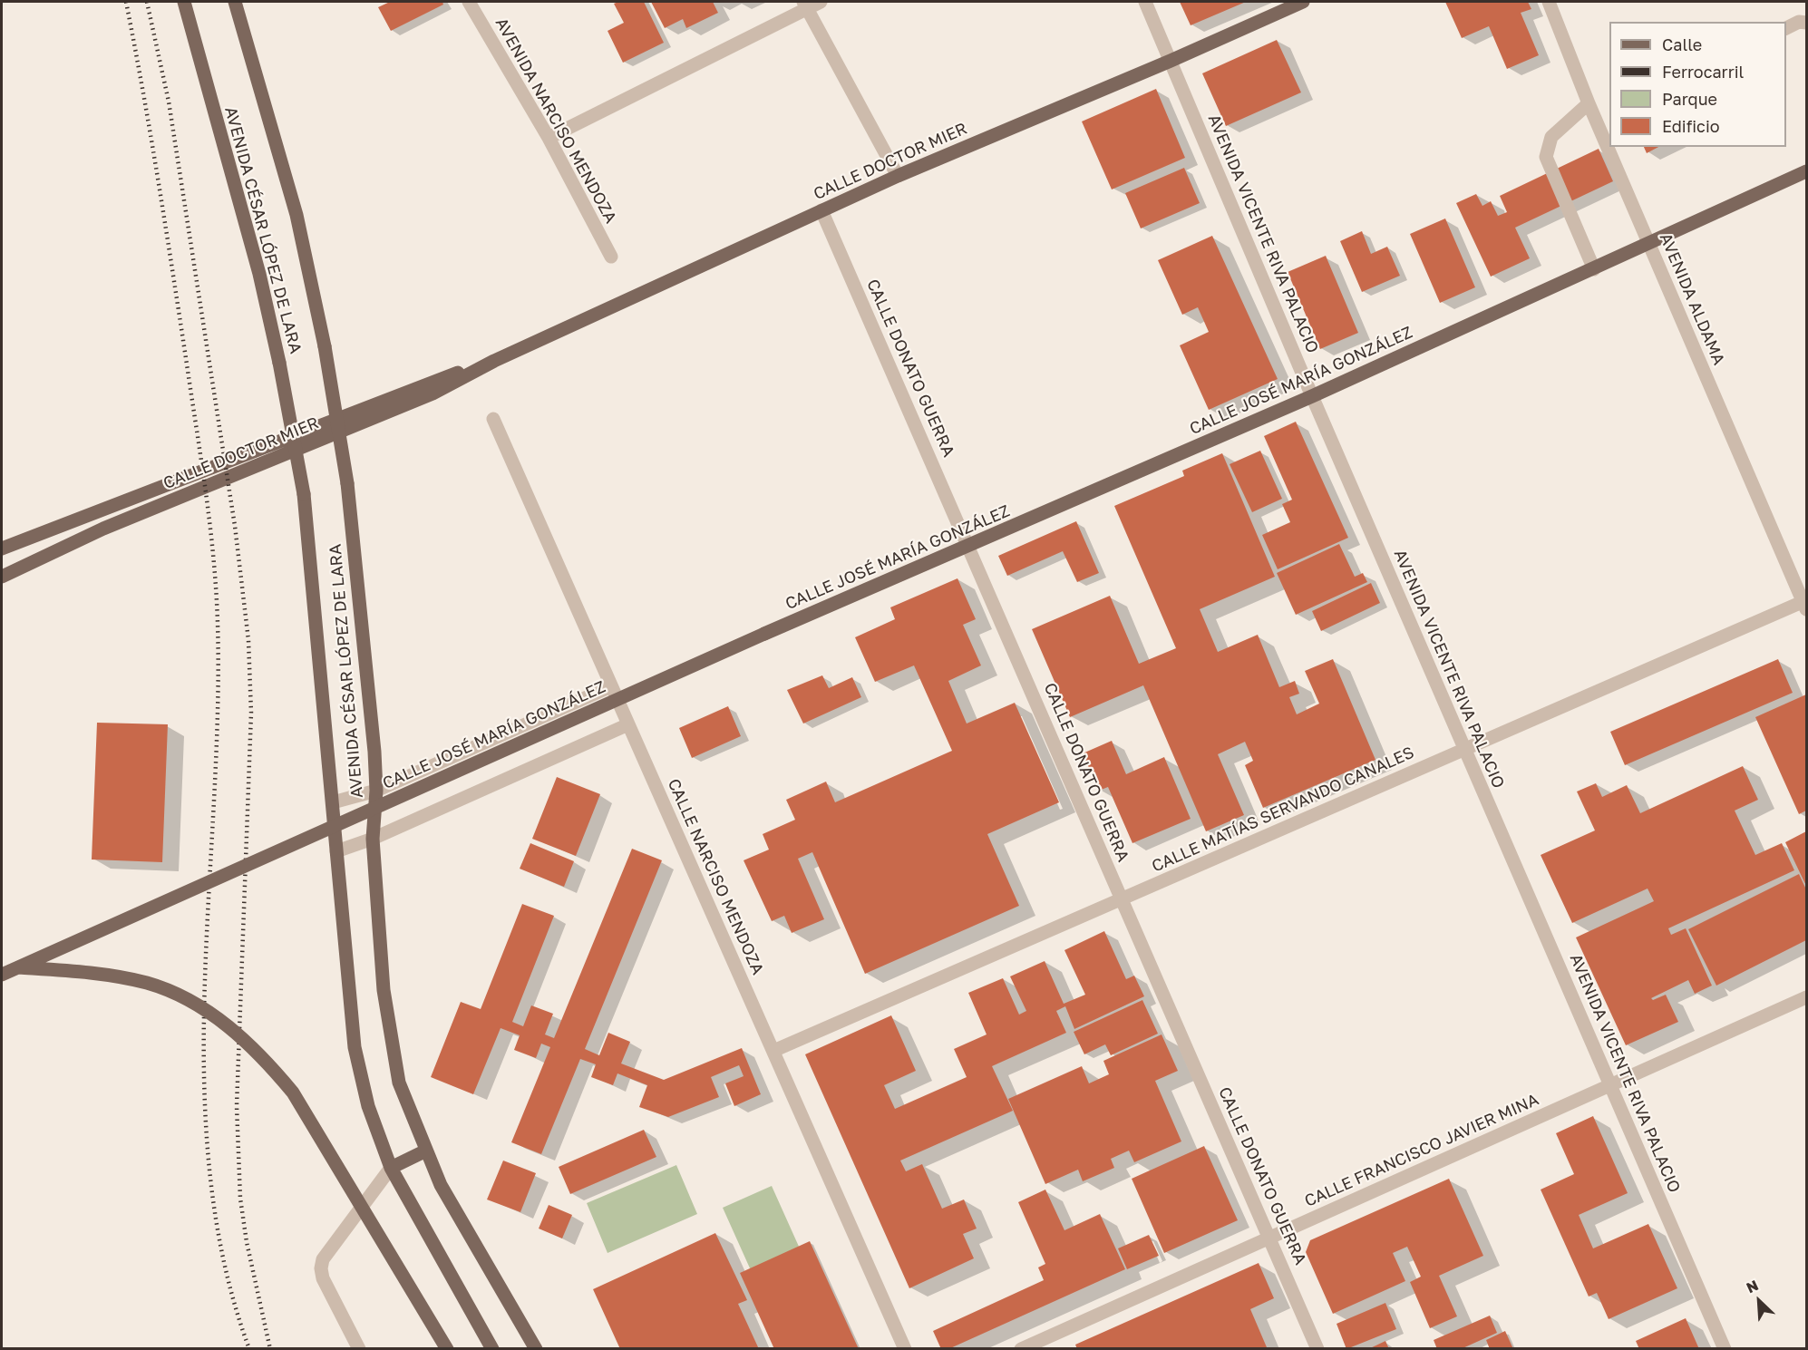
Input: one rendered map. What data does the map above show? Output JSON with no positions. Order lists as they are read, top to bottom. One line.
{"streets":{"main road":["CALLE DOCTOR MIER","AVENIDA CÉSAR LÓPEZ DE LARA","CALLE JOSÉ MARÍA GONZÁLEZ"],"street":["AVENIDA NARCISO MENDOZA","AVENIDA VICENTE RIVA PALACIO","AVENIDA ALDAMA","CALLE DONATO GUERRA","CALLE MATÍAS SERVANDO CANALES","CALLE NARCISO MENDOZA","CALLE FRANCISCO JAVIER MINA"]},"crossings":[["CALLE DOCTOR MIER","AVENIDA VICENTE RIVA PALACIO"],["CALLE DOCTOR MIER","CALLE DONATO GUERRA"],["AVENIDA VICENTE RIVA PALACIO","CALLE JOSÉ MARÍA GONZÁLEZ"],["AVENIDA VICENTE RIVA PALACIO","CALLE MATÍAS SERVANDO CANALES"],["AVENIDA VICENTE RIVA PALACIO","CALLE FRANCISCO JAVIER MINA"],["AVENIDA ALDAMA","CALLE JOSÉ MARÍA GONZÁLEZ"],["AVENIDA ALDAMA","CALLE MATÍAS SERVANDO CANALES"],["CALLE DONATO GUERRA","CALLE JOSÉ MARÍA GONZÁLEZ"],["CALLE DONATO GUERRA","CALLE MATÍAS SERVANDO CANALES"],["CALLE DONATO GUERRA","CALLE FRANCISCO JAVIER MINA"],["CALLE MATÍAS SERVANDO CANALES","CALLE NARCISO MENDOZA"]],"legend":["Calle","Ferrocarril","Parque","Edificio"],"north":"top left"}
